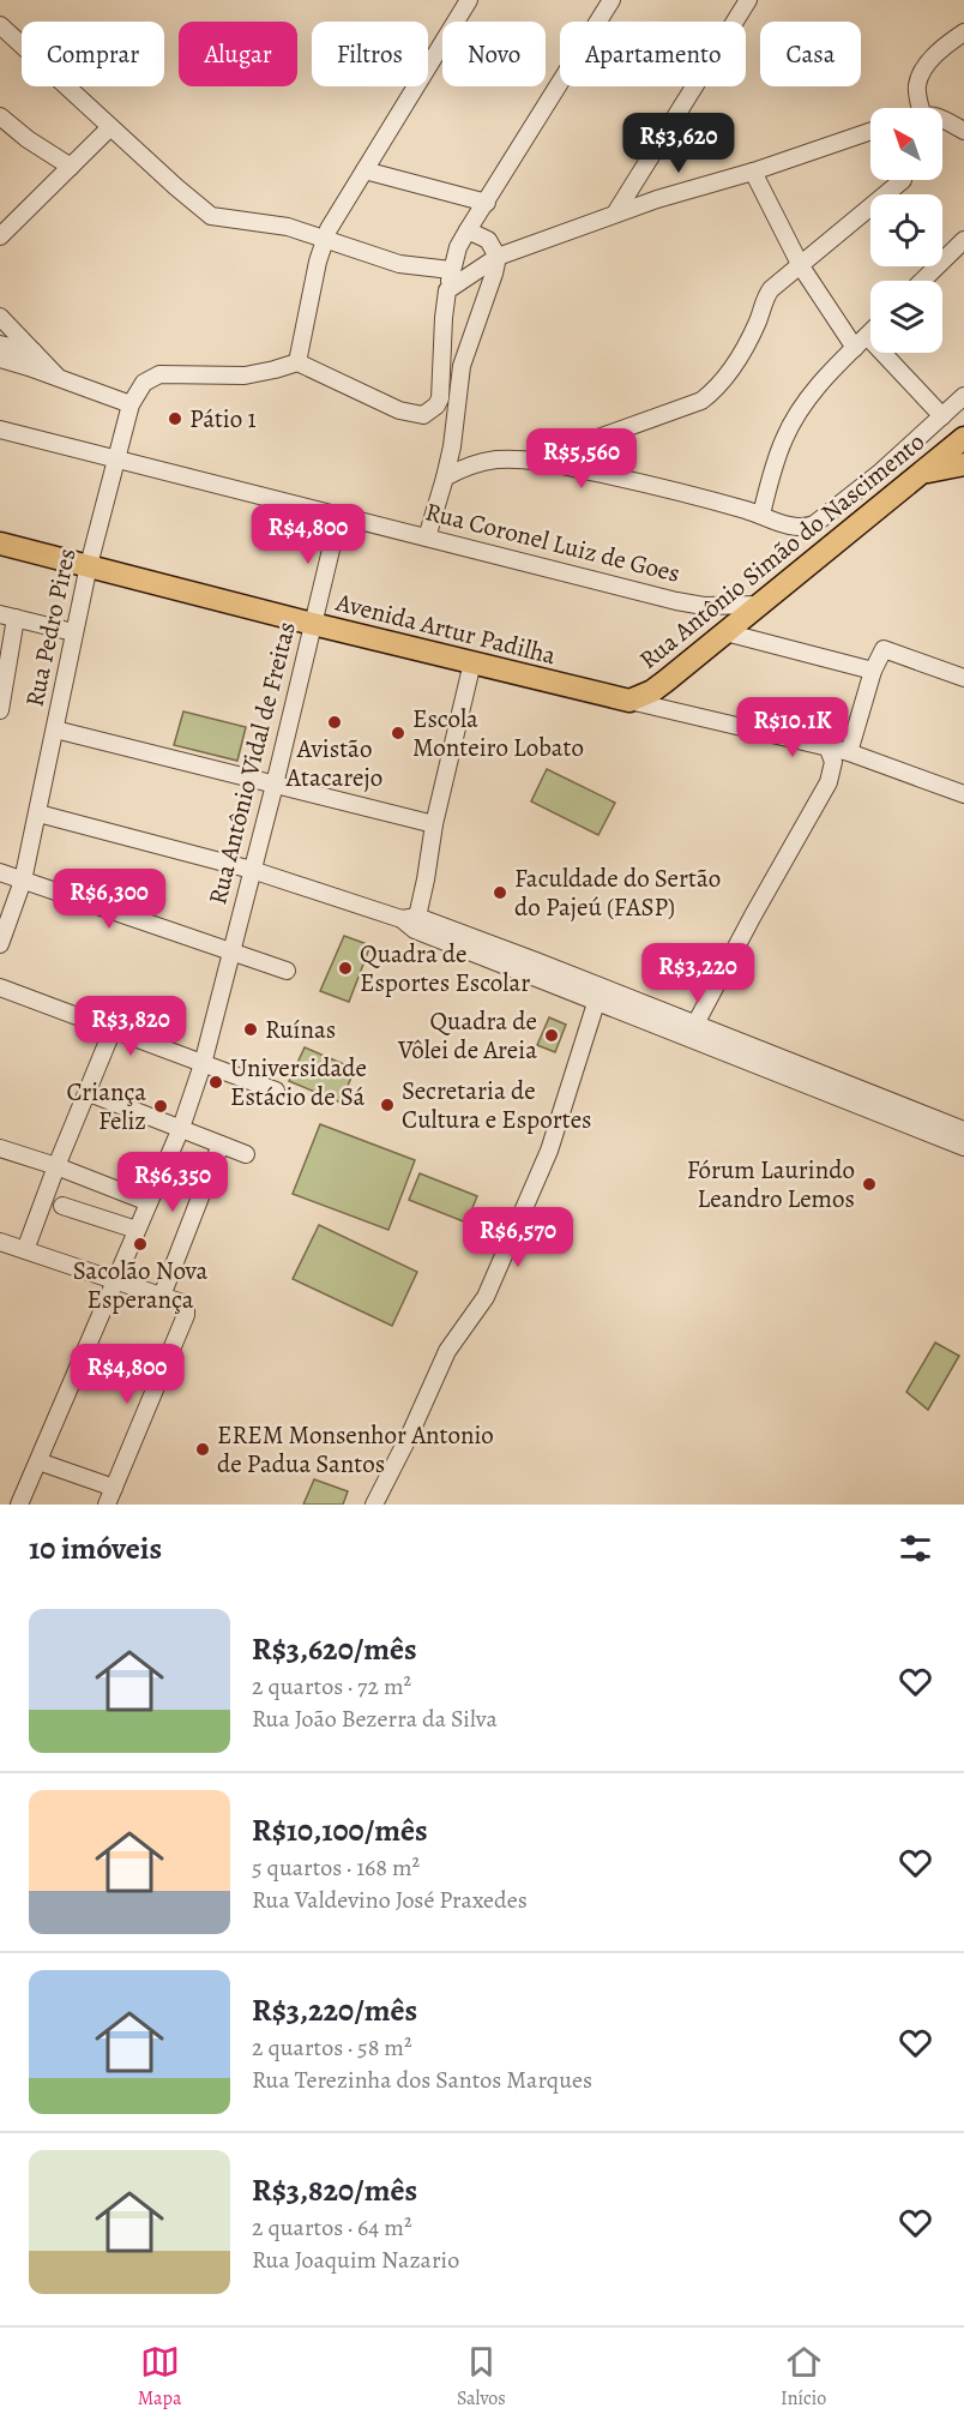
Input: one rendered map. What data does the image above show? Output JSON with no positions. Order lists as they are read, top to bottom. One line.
{"streets":{"main road":["Rua Antônio Simão do Nascimento","Avenida Artur Padilha"],"street":["Rua Coronel Luiz de Goes","Rua Pedro Pires","Rua Antônio Vidal de Freitas"]},"crossings":[["Rua Coronel Luiz de Goes","Rua Antônio Simão do Nascimento"],["Rua Coronel Luiz de Goes","Rua Pedro Pires"],["Rua Coronel Luiz de Goes","Rua Antônio Vidal de Freitas"],["Rua Antônio Simão do Nascimento","Avenida Artur Padilha"],["Rua Pedro Pires","Avenida Artur Padilha"],["Avenida Artur Padilha","Rua Antônio Vidal de Freitas"]],"places":["Pátio 1","Avistão Atacarejo","Escola Monteiro Lobato","Faculdade do Sertão do Pajeú (FASP)","Quadra de Esportes Escolar","Ruínas","Quadra de Vôlei de Areia","Universidade Estácio de Sá","Secretaria de Cultura e Esportes","Criança Feliz","Fórum Laurindo Leandro Lemos","Sacolão Nova Esperança","EREM Monsenhor Antonio de Padua Santos"],"north":"top left","page":{"chip":["Comprar","Alugar","Filtros","Novo","Apartamento","Casa"],"price":["R$3,620","R$5,560","R$4,800","R$10.1K","R$6,300","R$3,220","R$3,820","R$6,350","R$6,570","R$4,800"],"heading":"10 imóveis","list":[{"name":"R$3,620/mês","note":"2 quartos · 72 m² · Rua João Bezerra da Silva"},{"name":"R$10,100/mês","note":"5 quartos · 168 m² · Rua Valdevino José Praxedes"},{"name":"R$3,220/mês","note":"2 quartos · 58 m² · Rua Terezinha dos Santos Marques"},{"name":"R$3,820/mês","note":"2 quartos · 64 m² · Rua Joaquim Nazario"}],"tabs":["Mapa","Salvos","Início"]}}
